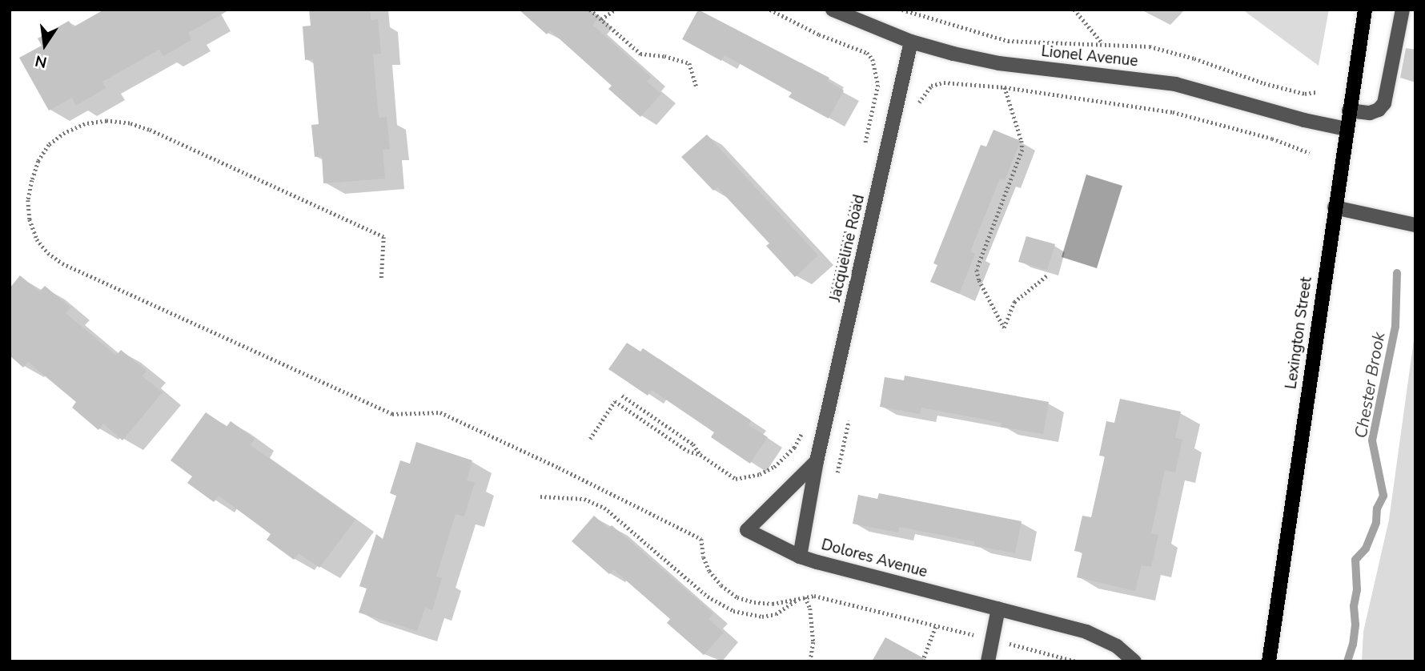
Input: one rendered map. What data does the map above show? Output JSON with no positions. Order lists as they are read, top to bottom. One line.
{"streets":{"main road":["Lexington Street"],"street":["Lionel Avenue","Jacqueline Road","Dolores Avenue"]},"crossings":[["Lionel Avenue","Jacqueline Road"],["Lionel Avenue","Lexington Street"],["Jacqueline Road","Dolores Avenue"]],"water":["Chester Brook"],"north":"bottom"}
